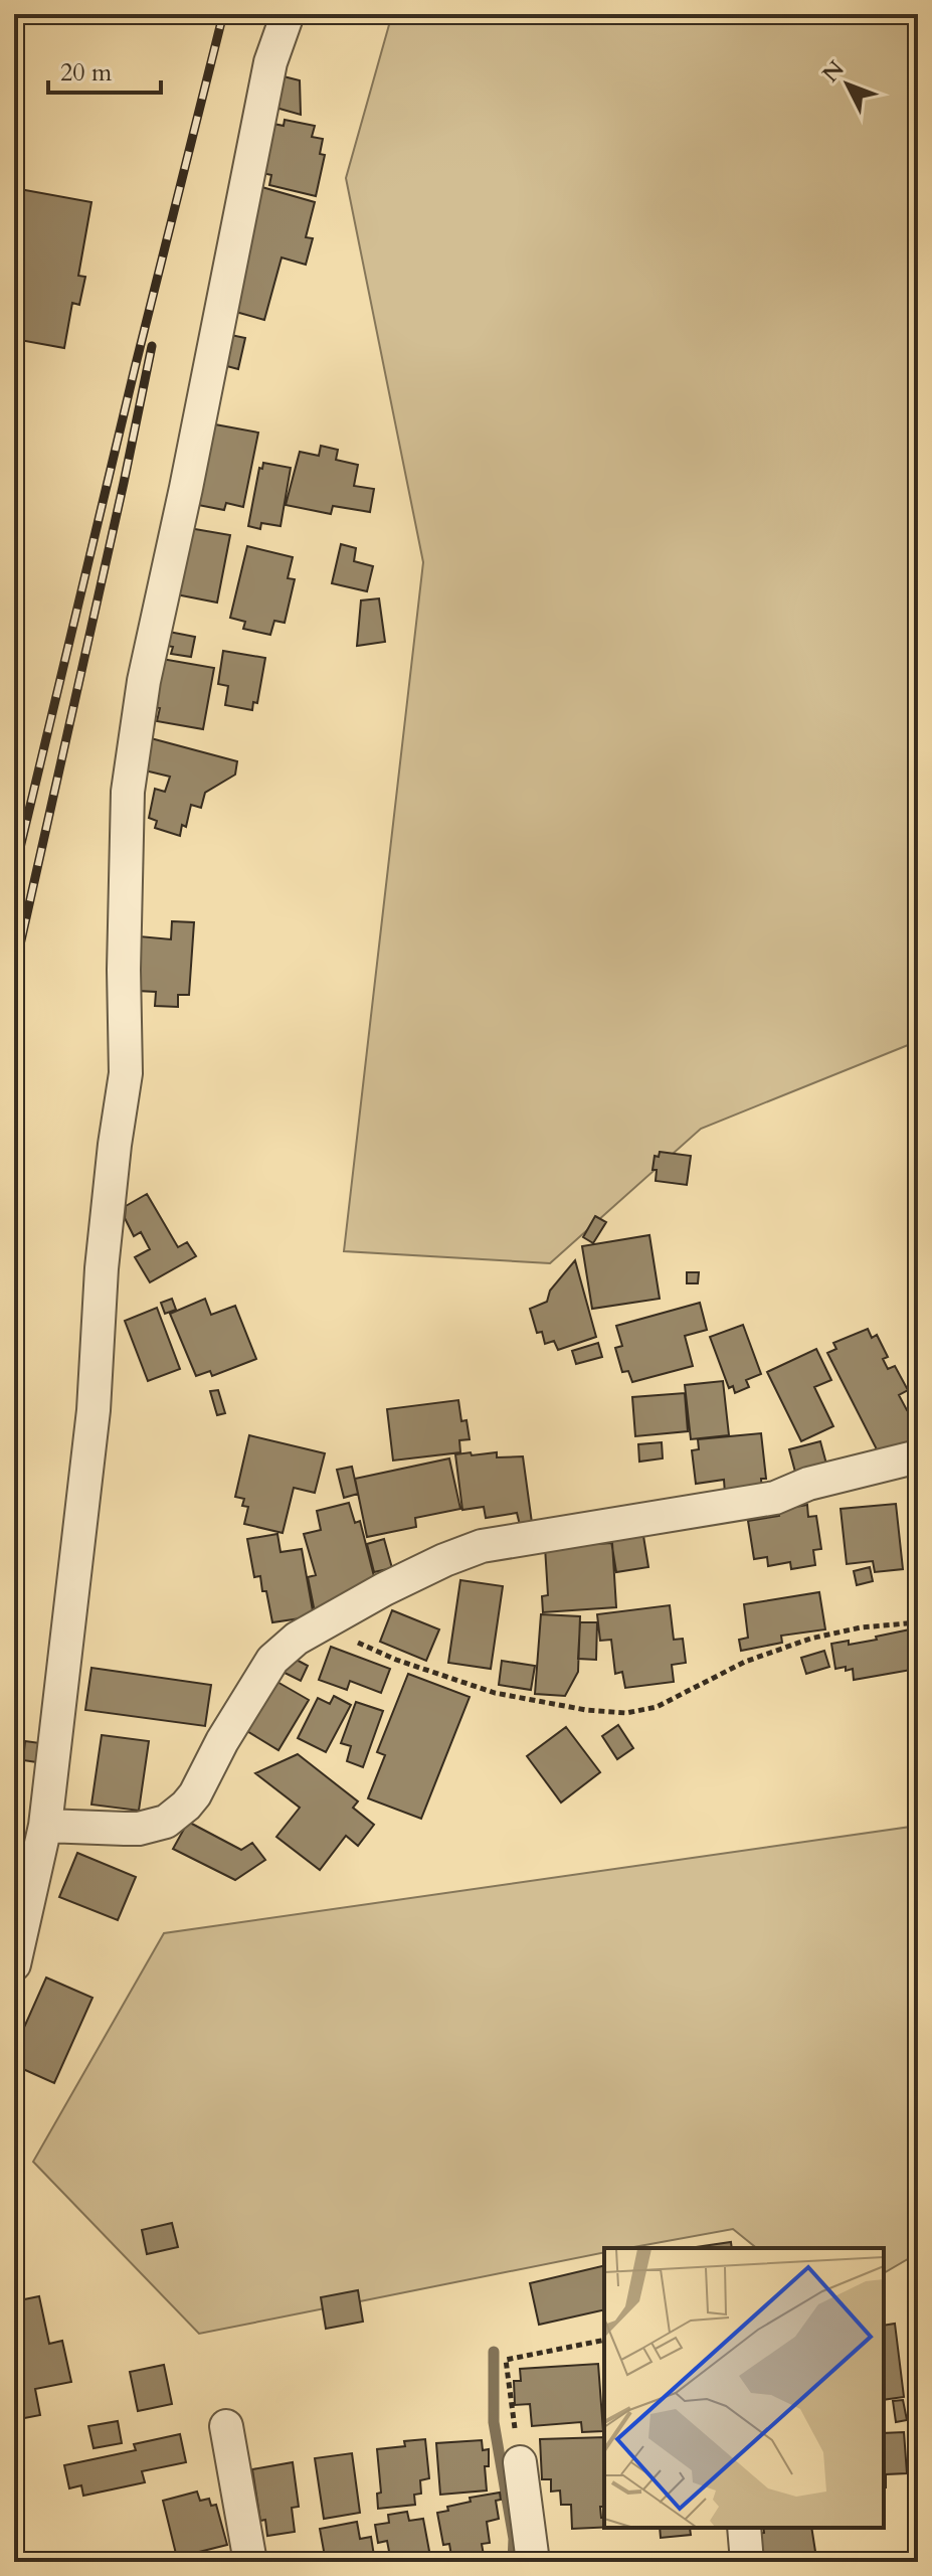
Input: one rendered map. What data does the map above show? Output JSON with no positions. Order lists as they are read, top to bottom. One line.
{"scale_bar":"20 m","north":"top left"}
